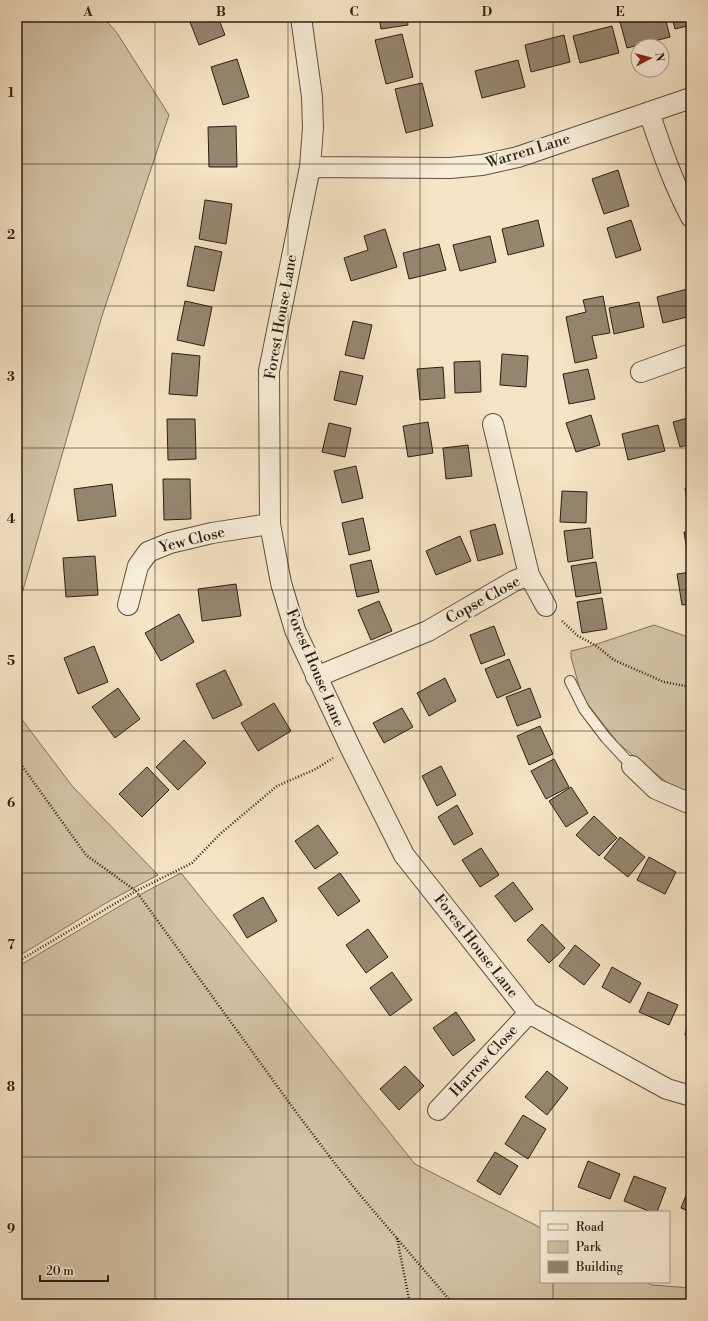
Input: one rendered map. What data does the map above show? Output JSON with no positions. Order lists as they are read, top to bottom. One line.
{"streets":{"street":["Warren Lane","Forest House Lane","Yew Close","Copse Close","Harrow Close"]},"crossings":[["Warren Lane","Forest House Lane"],["Forest House Lane","Yew Close"],["Forest House Lane","Copse Close"],["Forest House Lane","Harrow Close"]],"legend":["Road","Park","Building"],"scale_bar":"20 m","north":"right","grid":{"columns":["A","B","C","D","E"],"rows":["1","2","3","4","5","6","7","8","9"]}}
